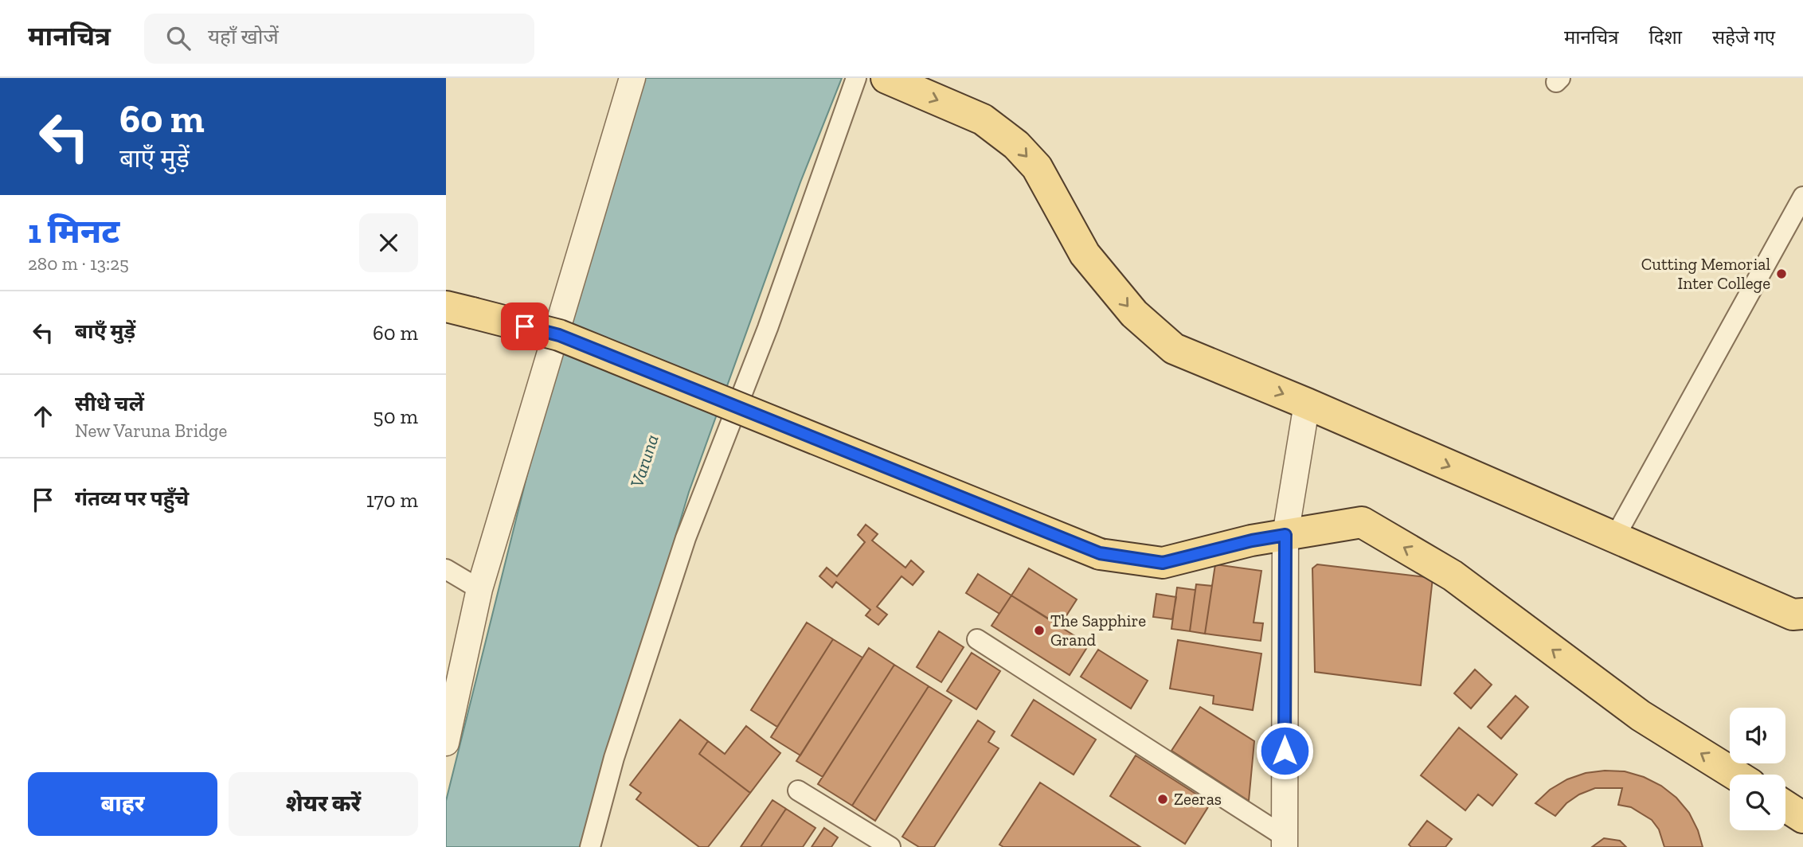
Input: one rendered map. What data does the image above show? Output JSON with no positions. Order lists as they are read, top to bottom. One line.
{"water":["Varuna"],"places":["Cutting Memorial Inter College","The Sapphire Grand","Zeeras"],"page":{"header":"मानचित्र","search":"यहाँ खोजें","nav":["मानचित्र","दिशा","सहेजे गए"],"turn":["60 m","बाएँ मुड़ें"],"heading":["1 मिनट","280 m · 13:25"],"list":[{"name":"बाएँ मुड़ें","value":"60 m"},{"name":"सीधे चलें","note":"New Varuna Bridge","value":"50 m"},{"name":"गंतव्य पर पहुँचे","value":"170 m"}],"buttons":["बाहर","शेयर करें"]}}
